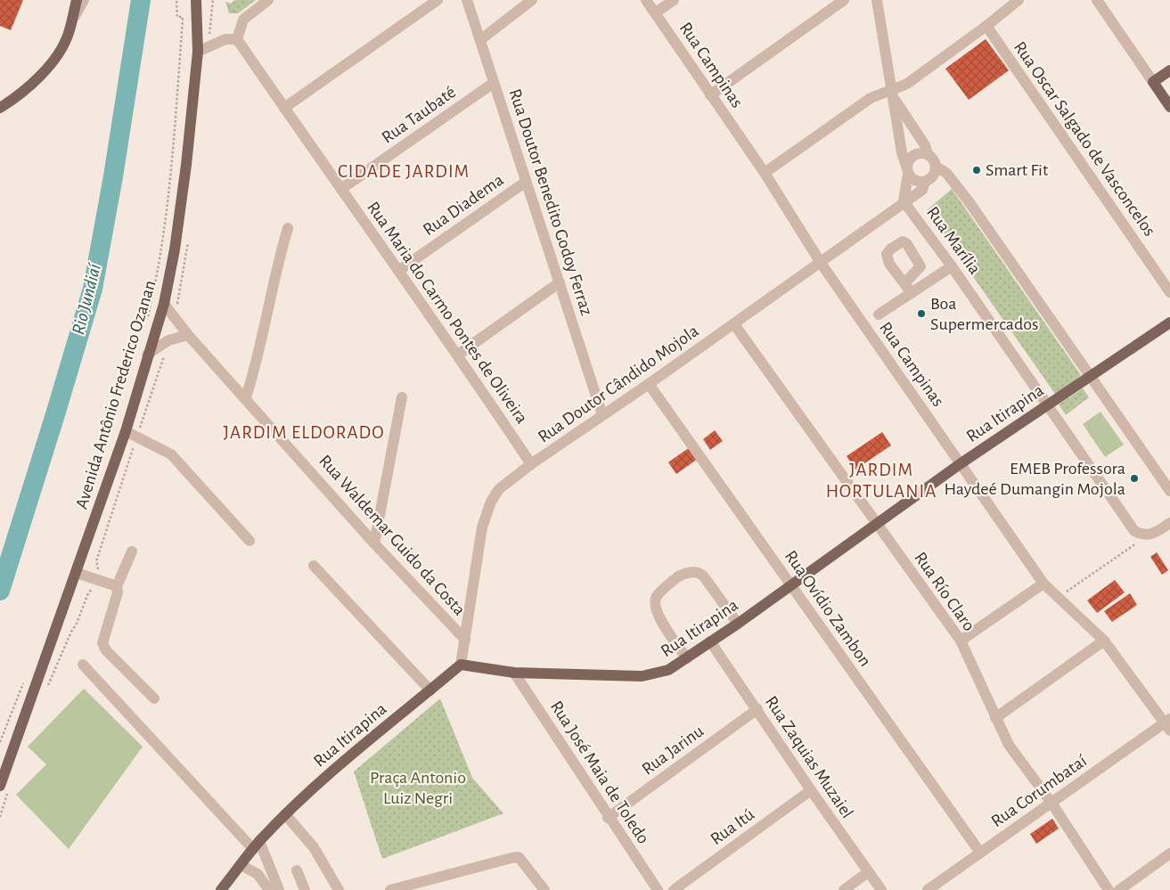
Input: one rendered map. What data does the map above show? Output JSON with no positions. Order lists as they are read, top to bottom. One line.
{"streets":{"main road":["Avenida Antônio Frederico Ozanan","Rua Itirapina"],"street":["Rua Campinas","Rua Taubaté","Rua Oscar Salgado de Vasconcelos","Rua Doutor Benedito Godoy Ferraz","Rua Diadema","Rua Marília","Rua Maria do Carmo Pontes de Oliveira","Rua Doutor Cândido Mojola","Rua Waldemar Guido da Costa","Rua Río Claro","Rua Ovídio Zambon","Rua Jarinu","Rua Zaquias Muzaiel","Rua José Maia de Toledo","Rua Corumbataí","Rua Itú"]},"crossings":[["Rua Campinas","Rua Doutor Cândido Mojola"],["Rua Campinas","Rua Itirapina"],["Rua Campinas","Rua Corumbataí"],["Rua Taubaté","Rua Doutor Benedito Godoy Ferraz"],["Rua Taubaté","Rua Maria do Carmo Pontes de Oliveira"],["Rua Doutor Benedito Godoy Ferraz","Rua Diadema"],["Rua Doutor Benedito Godoy Ferraz","Rua Doutor Cândido Mojola"],["Rua Diadema","Rua Maria do Carmo Pontes de Oliveira"],["Rua Marília","Rua Doutor Cândido Mojola"],["Rua Marília","Rua Itirapina"],["Rua Maria do Carmo Pontes de Oliveira","Rua Doutor Cândido Mojola"],["Rua Doutor Cândido Mojola","Rua Itirapina"],["Rua Doutor Cândido Mojola","Rua Waldemar Guido da Costa"],["Rua Doutor Cândido Mojola","Rua Río Claro"],["Rua Doutor Cândido Mojola","Rua Ovídio Zambon"],["Avenida Antônio Frederico Ozanan","Rua Waldemar Guido da Costa"],["Rua Itirapina","Rua Río Claro"],["Rua Itirapina","Rua Ovídio Zambon"],["Rua Itirapina","Rua Zaquias Muzaiel"],["Rua Itirapina","Rua José Maia de Toledo"],["Rua Río Claro","Rua Corumbataí"],["Rua Ovídio Zambon","Rua Corumbataí"],["Rua Jarinu","Rua Zaquias Muzaiel"],["Rua Jarinu","Rua José Maia de Toledo"],["Rua Zaquias Muzaiel","Rua Itú"]],"districts":["CIDADE JARDIM","JARDIM ELDORADO","JARDIM HORTULANIA"],"water":["Rio Jundiaí"],"parks":["Praça Antonio Luiz Negri"],"places":["Smart Fit","Boa Supermercados","EMEB Professora Haydeé Dumangin Mojola"]}
